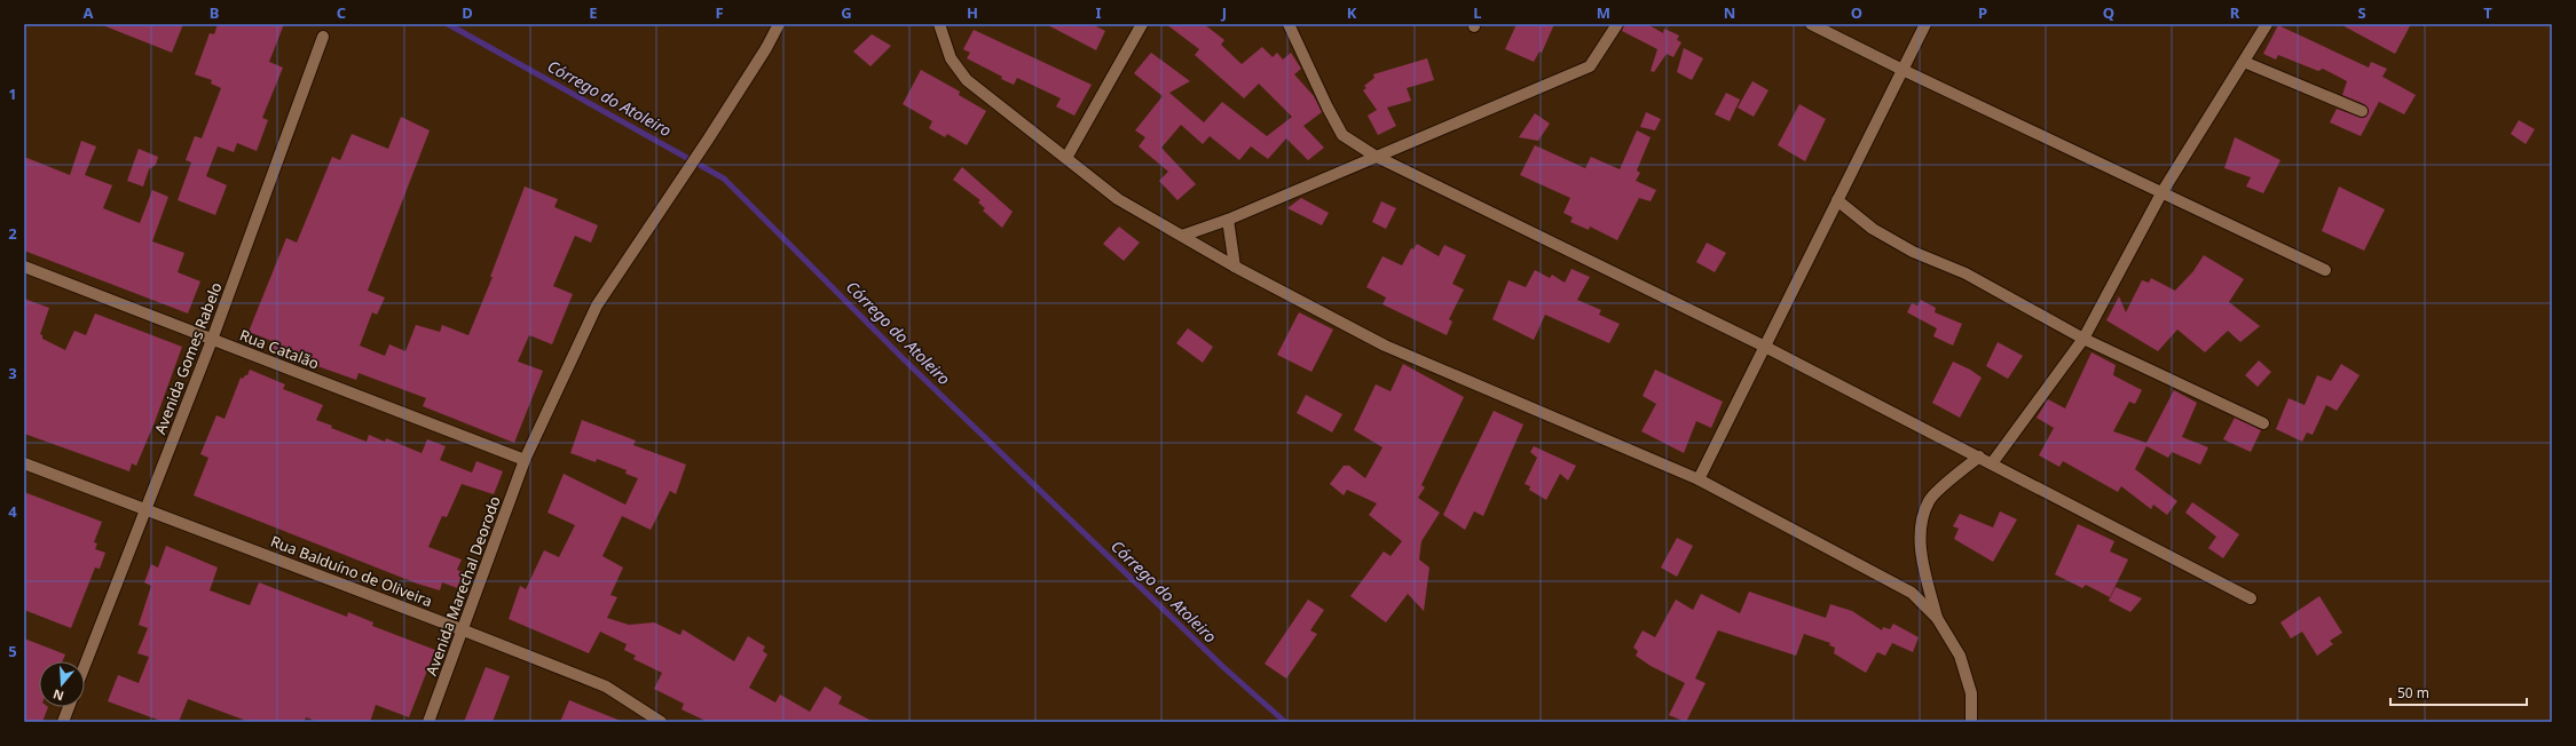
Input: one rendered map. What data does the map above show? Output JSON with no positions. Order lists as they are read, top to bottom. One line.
{"streets":{"street":["Rua Catalão","Avenida Gomes Rabelo","Rua Balduíno de Oliveira","Avenida Marechal Deorodo"]},"crossings":[["Rua Catalão","Avenida Gomes Rabelo"],["Rua Catalão","Avenida Marechal Deorodo"],["Avenida Gomes Rabelo","Rua Balduíno de Oliveira"],["Rua Balduíno de Oliveira","Avenida Marechal Deorodo"]],"water":["Córrego do Atoleiro"],"scale_bar":"50 m","north":"bottom","grid":{"columns":["A","B","C","D","E","F","G","H","I","J","K","L","M","N","O","P","Q","R","S","T"],"rows":["1","2","3","4","5"]}}
